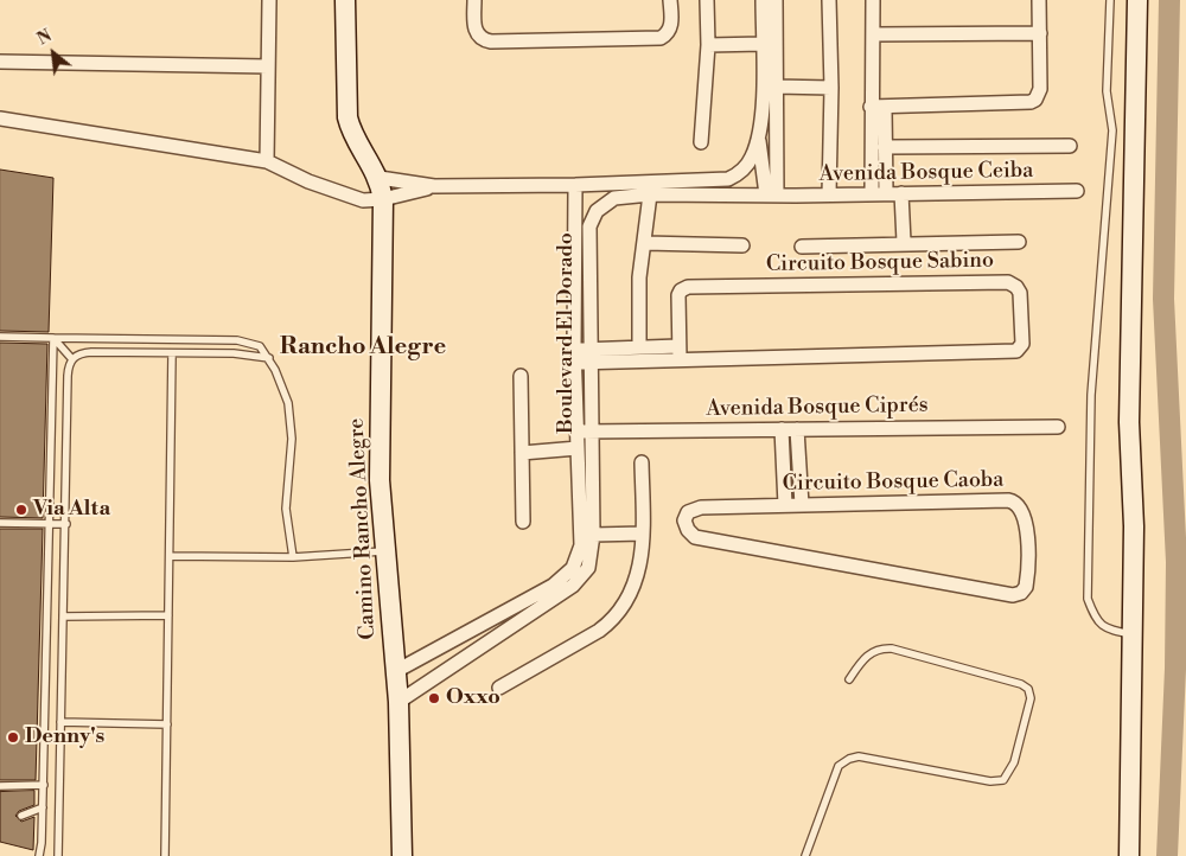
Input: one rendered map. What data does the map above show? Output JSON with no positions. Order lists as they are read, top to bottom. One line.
{"streets":{"street":["Avenida Bosque Ceiba","Circuito Bosque Sabino","Boulevard El Dorado","Avenida Bosque Ciprés","Circuito Bosque Caoba","Camino Rancho Alegre"]},"crossings":[["Avenida Bosque Ceiba","Boulevard El Dorado"],["Circuito Bosque Sabino","Boulevard El Dorado"],["Boulevard El Dorado","Avenida Bosque Ciprés"],["Boulevard El Dorado","Camino Rancho Alegre"]],"districts":["Rancho Alegre"],"places":["Via Alta","Oxxo","Denny's"],"north":"top left"}
